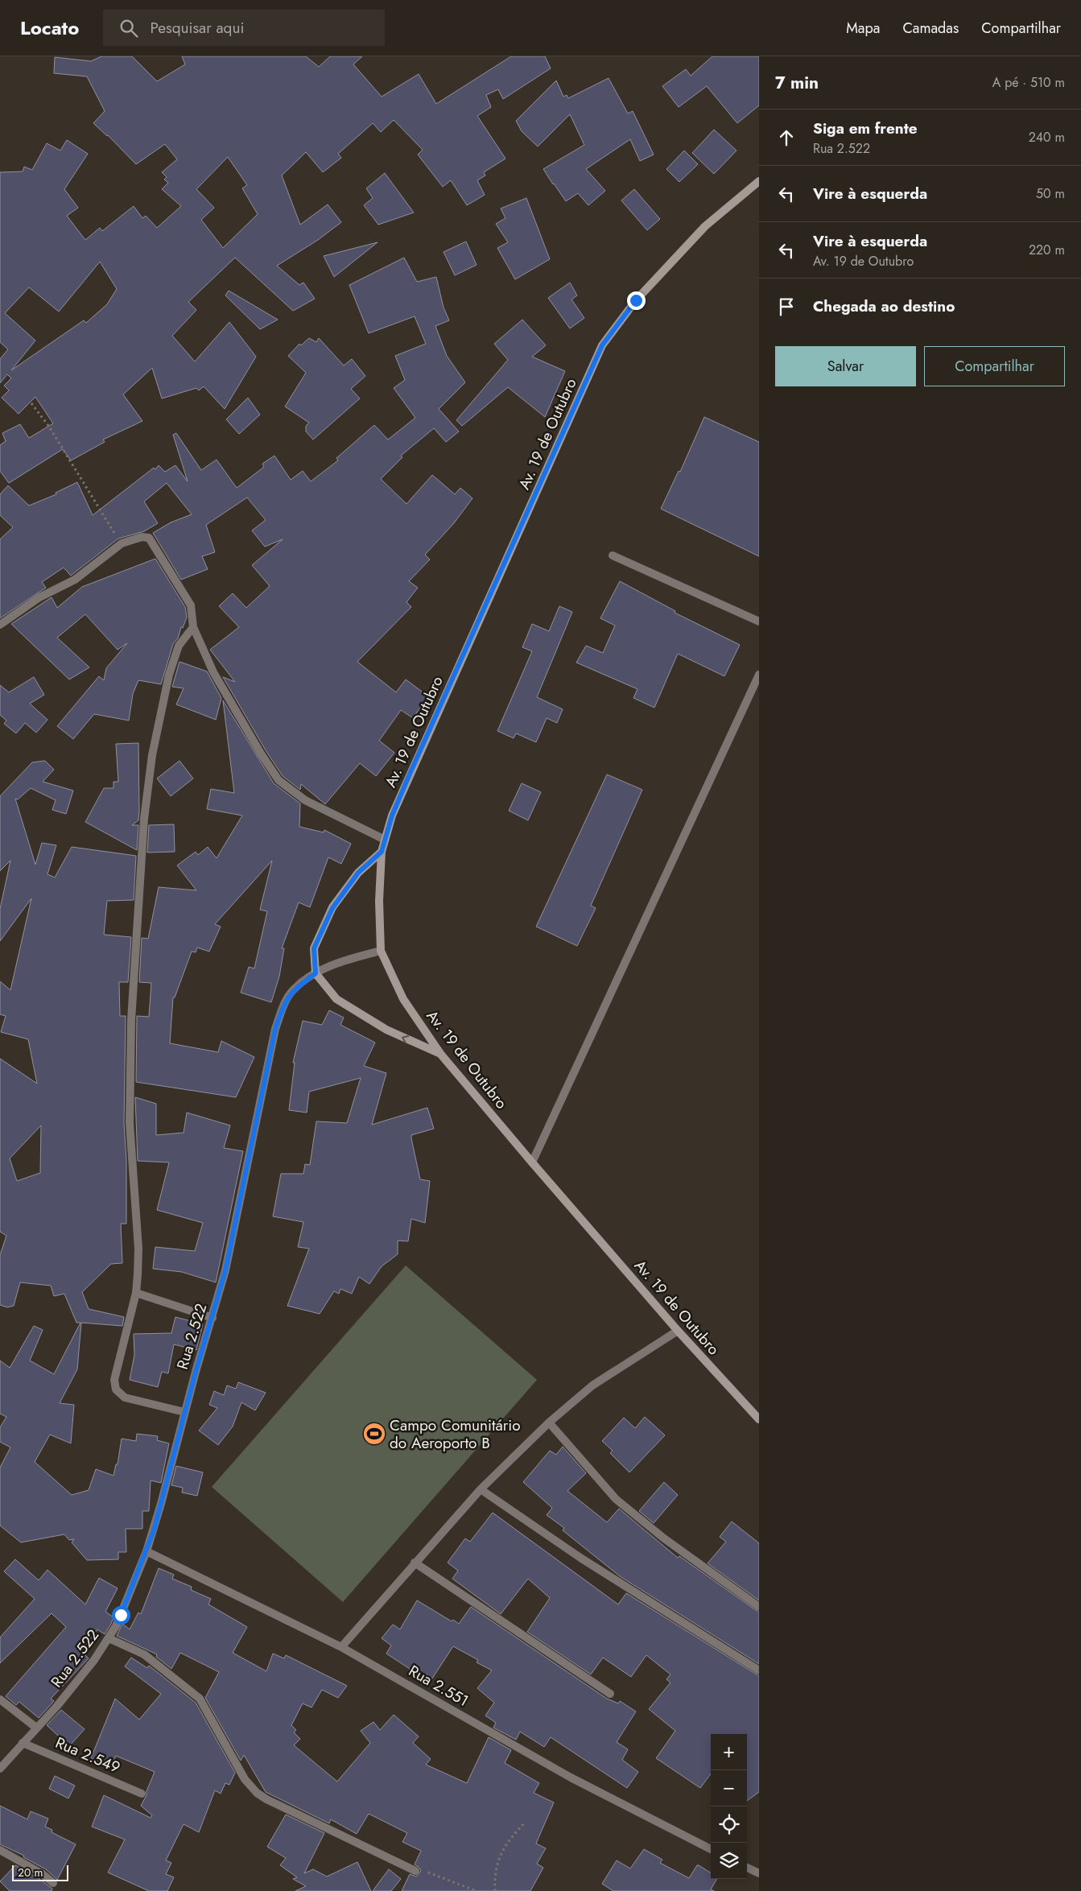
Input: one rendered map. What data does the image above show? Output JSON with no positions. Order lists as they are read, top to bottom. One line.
{"streets":{"street":["Av. 19 de Outubro","Rua 2.522","Rua 2.551","Rua 2.549"]},"crossings":[["Av. 19 de Outubro","Rua 2.522"],["Rua 2.522","Rua 2.551"],["Rua 2.522","Rua 2.549"]],"places":{"sports":["Campo Comunitário do Aeroporto B"]},"scale_bar":"20 m","page":{"header":"Locato","search":"Pesquisar aqui","nav":["Mapa","Camadas","Compartilhar"],"heading":["7 min","A pé · 510 m"],"list":[["Siga em frente","Rua 2.522","240 m"],["Vire à esquerda","50 m"],["Vire à esquerda","Av. 19 de Outubro","220 m"],"Chegada ao destino"],"buttons":["Salvar","Compartilhar"],"map_buttons":["+","−"],"scale":"20 m"}}
